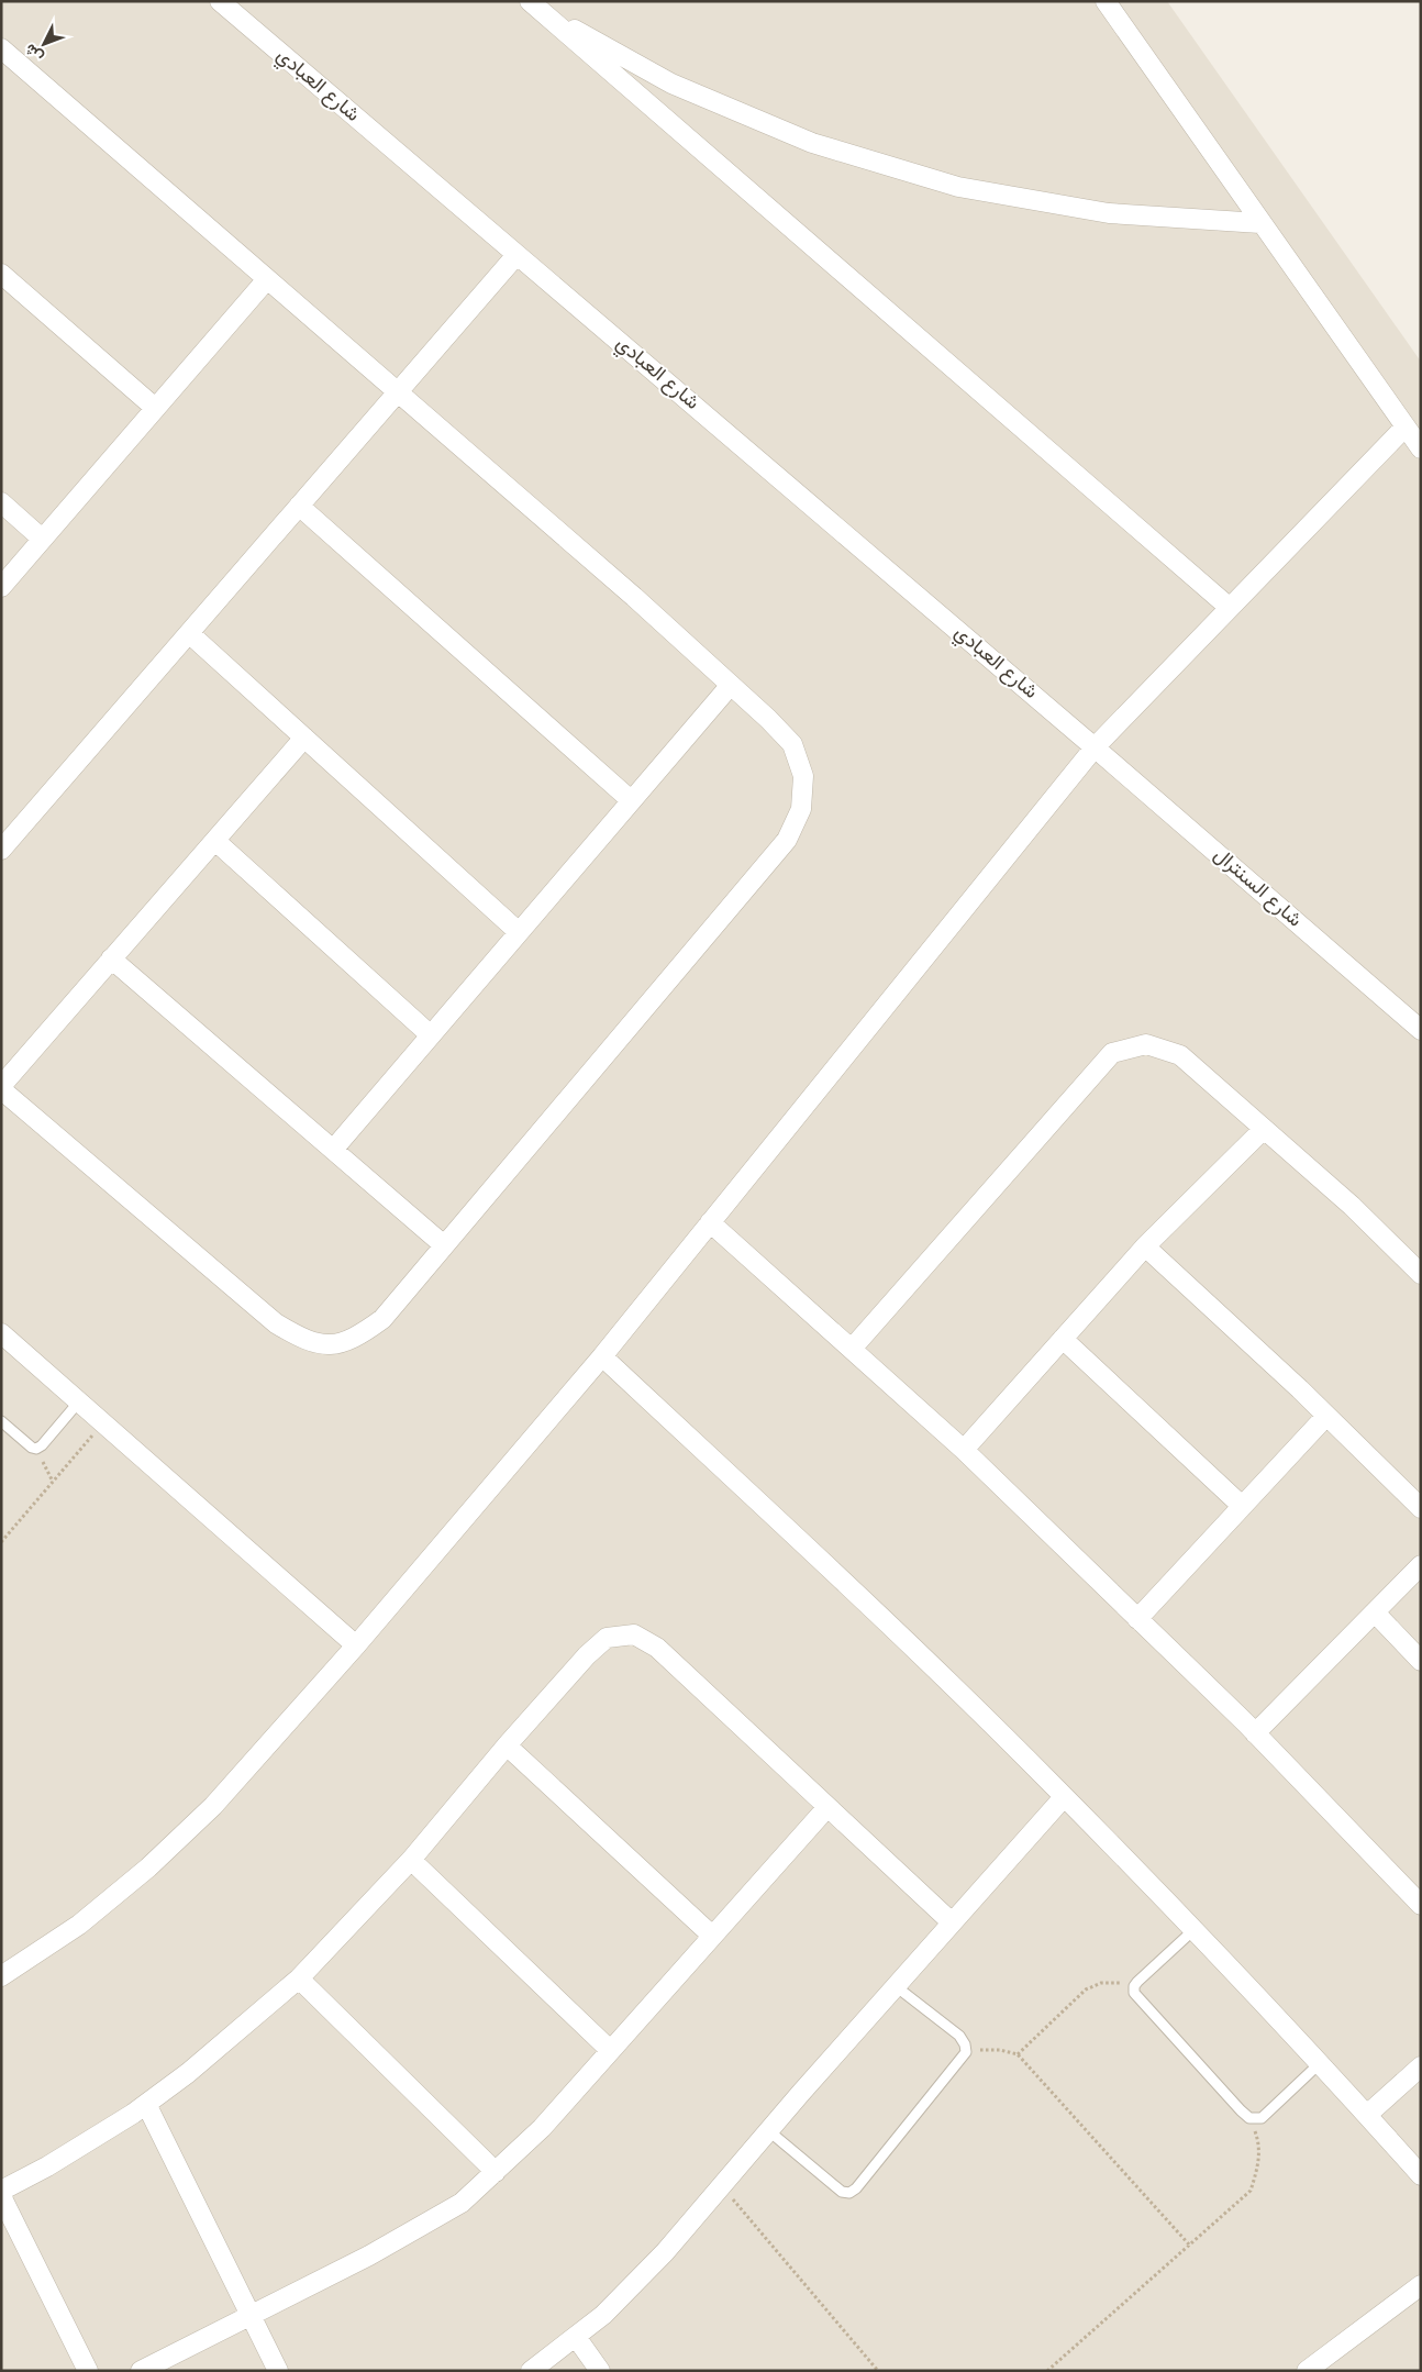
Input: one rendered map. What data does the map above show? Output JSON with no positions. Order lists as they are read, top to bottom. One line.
{"streets":{"street":["شارع العبادي","شارع السنترال"]},"crossings":[["شارع العبادي","شارع السنترال"]],"north":"bottom left"}
